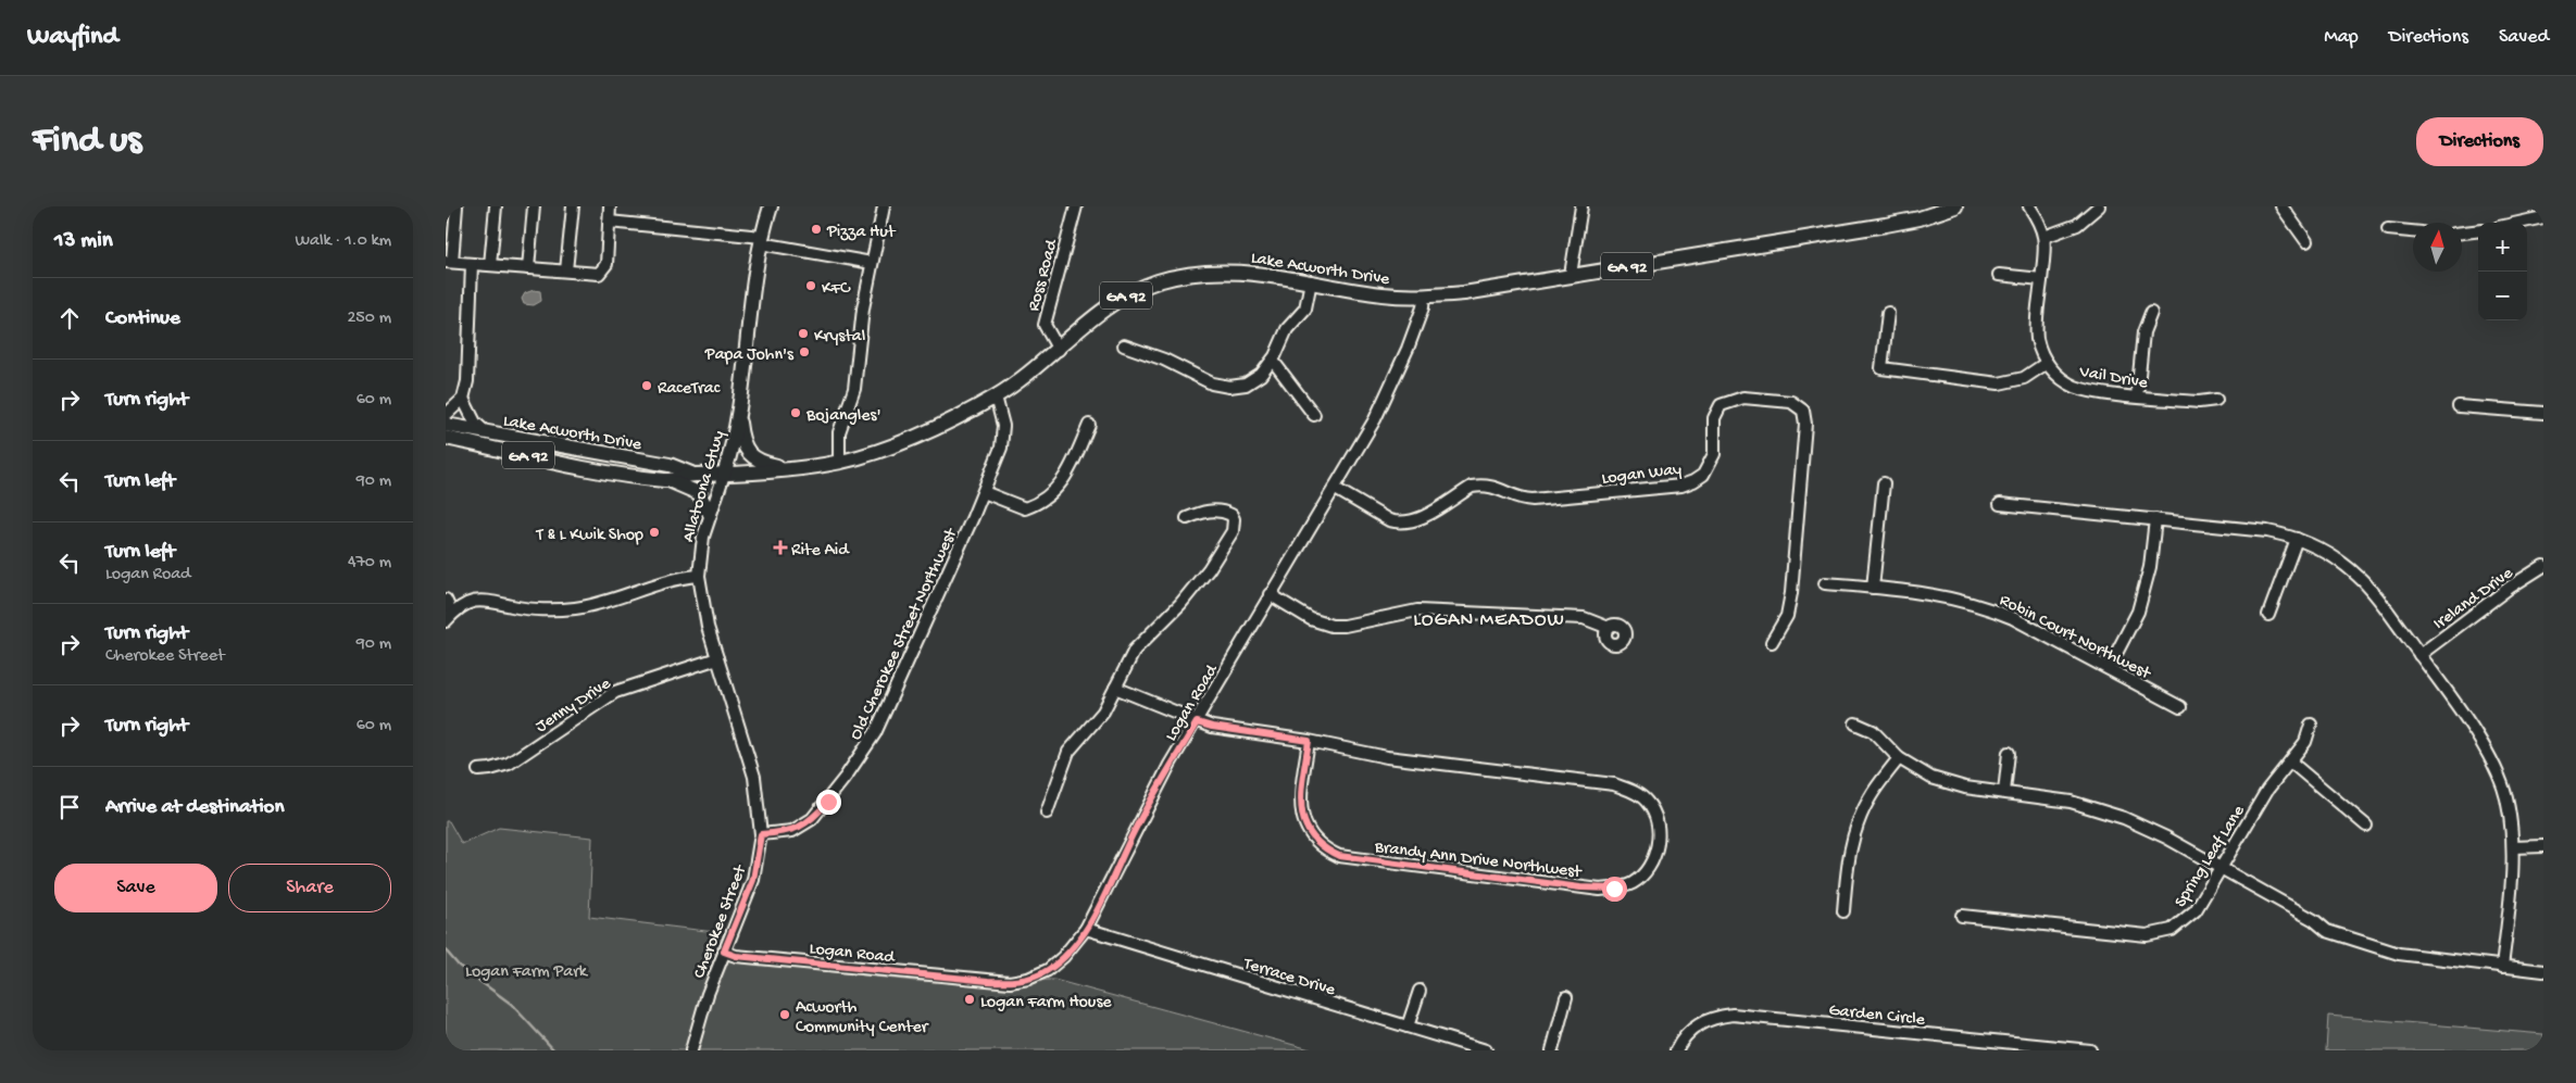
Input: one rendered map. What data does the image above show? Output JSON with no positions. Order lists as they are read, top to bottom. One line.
{"streets":{"main road":["Lake Acworth Drive","GA 92","Allatoona Gtwy"],"street":["Ross Road","Vail Drive","Logan Way","Ireland Drive","Old Cherokee Street Northwest","Robin Court Northwest","Logan Road","Jenny Drive","Spring Leaf Lane","Brandy Ann Drive Northwest","Cherokee Street","Terrace Drive","Garden Circle"]},"crossings":[["Lake Acworth Drive","Ross Road"],["Lake Acworth Drive","Allatoona Gtwy"],["Lake Acworth Drive","Old Cherokee Street Northwest"],["Lake Acworth Drive","Logan Road"],["Logan Way","Logan Road"],["Allatoona Gtwy","Old Cherokee Street Northwest"],["Allatoona Gtwy","Jenny Drive"],["Allatoona Gtwy","Cherokee Street"],["Old Cherokee Street Northwest","Cherokee Street"],["Logan Road","Brandy Ann Drive Northwest"],["Logan Road","Cherokee Street"],["Logan Road","Terrace Drive"]],"districts":["LOGAN MEADOW"],"parks":["Logan Farm Park"],"places":{"other":["Pizza Hut","KFC","Krystal","Papa John's","RaceTrac","Bojangles'","T & L Kwik Shop","Logan Farm House","Acworth Community Center"],"health":["Rite Aid"]},"north":"top","page":{"header":"Wayfind","nav":["Map","Directions","Saved"],"buttons":["Directions",["Save","Share"]],"title":"Find us","heading":["13 min","Walk · 1.0 km"],"map_buttons":["+","−"],"list":[["Continue","250 m"],["Turn right","60 m"],["Turn left","90 m"],["Turn left","Logan Road","470 m"],["Turn right","Cherokee Street","90 m"],["Turn right","60 m"],"Arrive at destination"]}}
